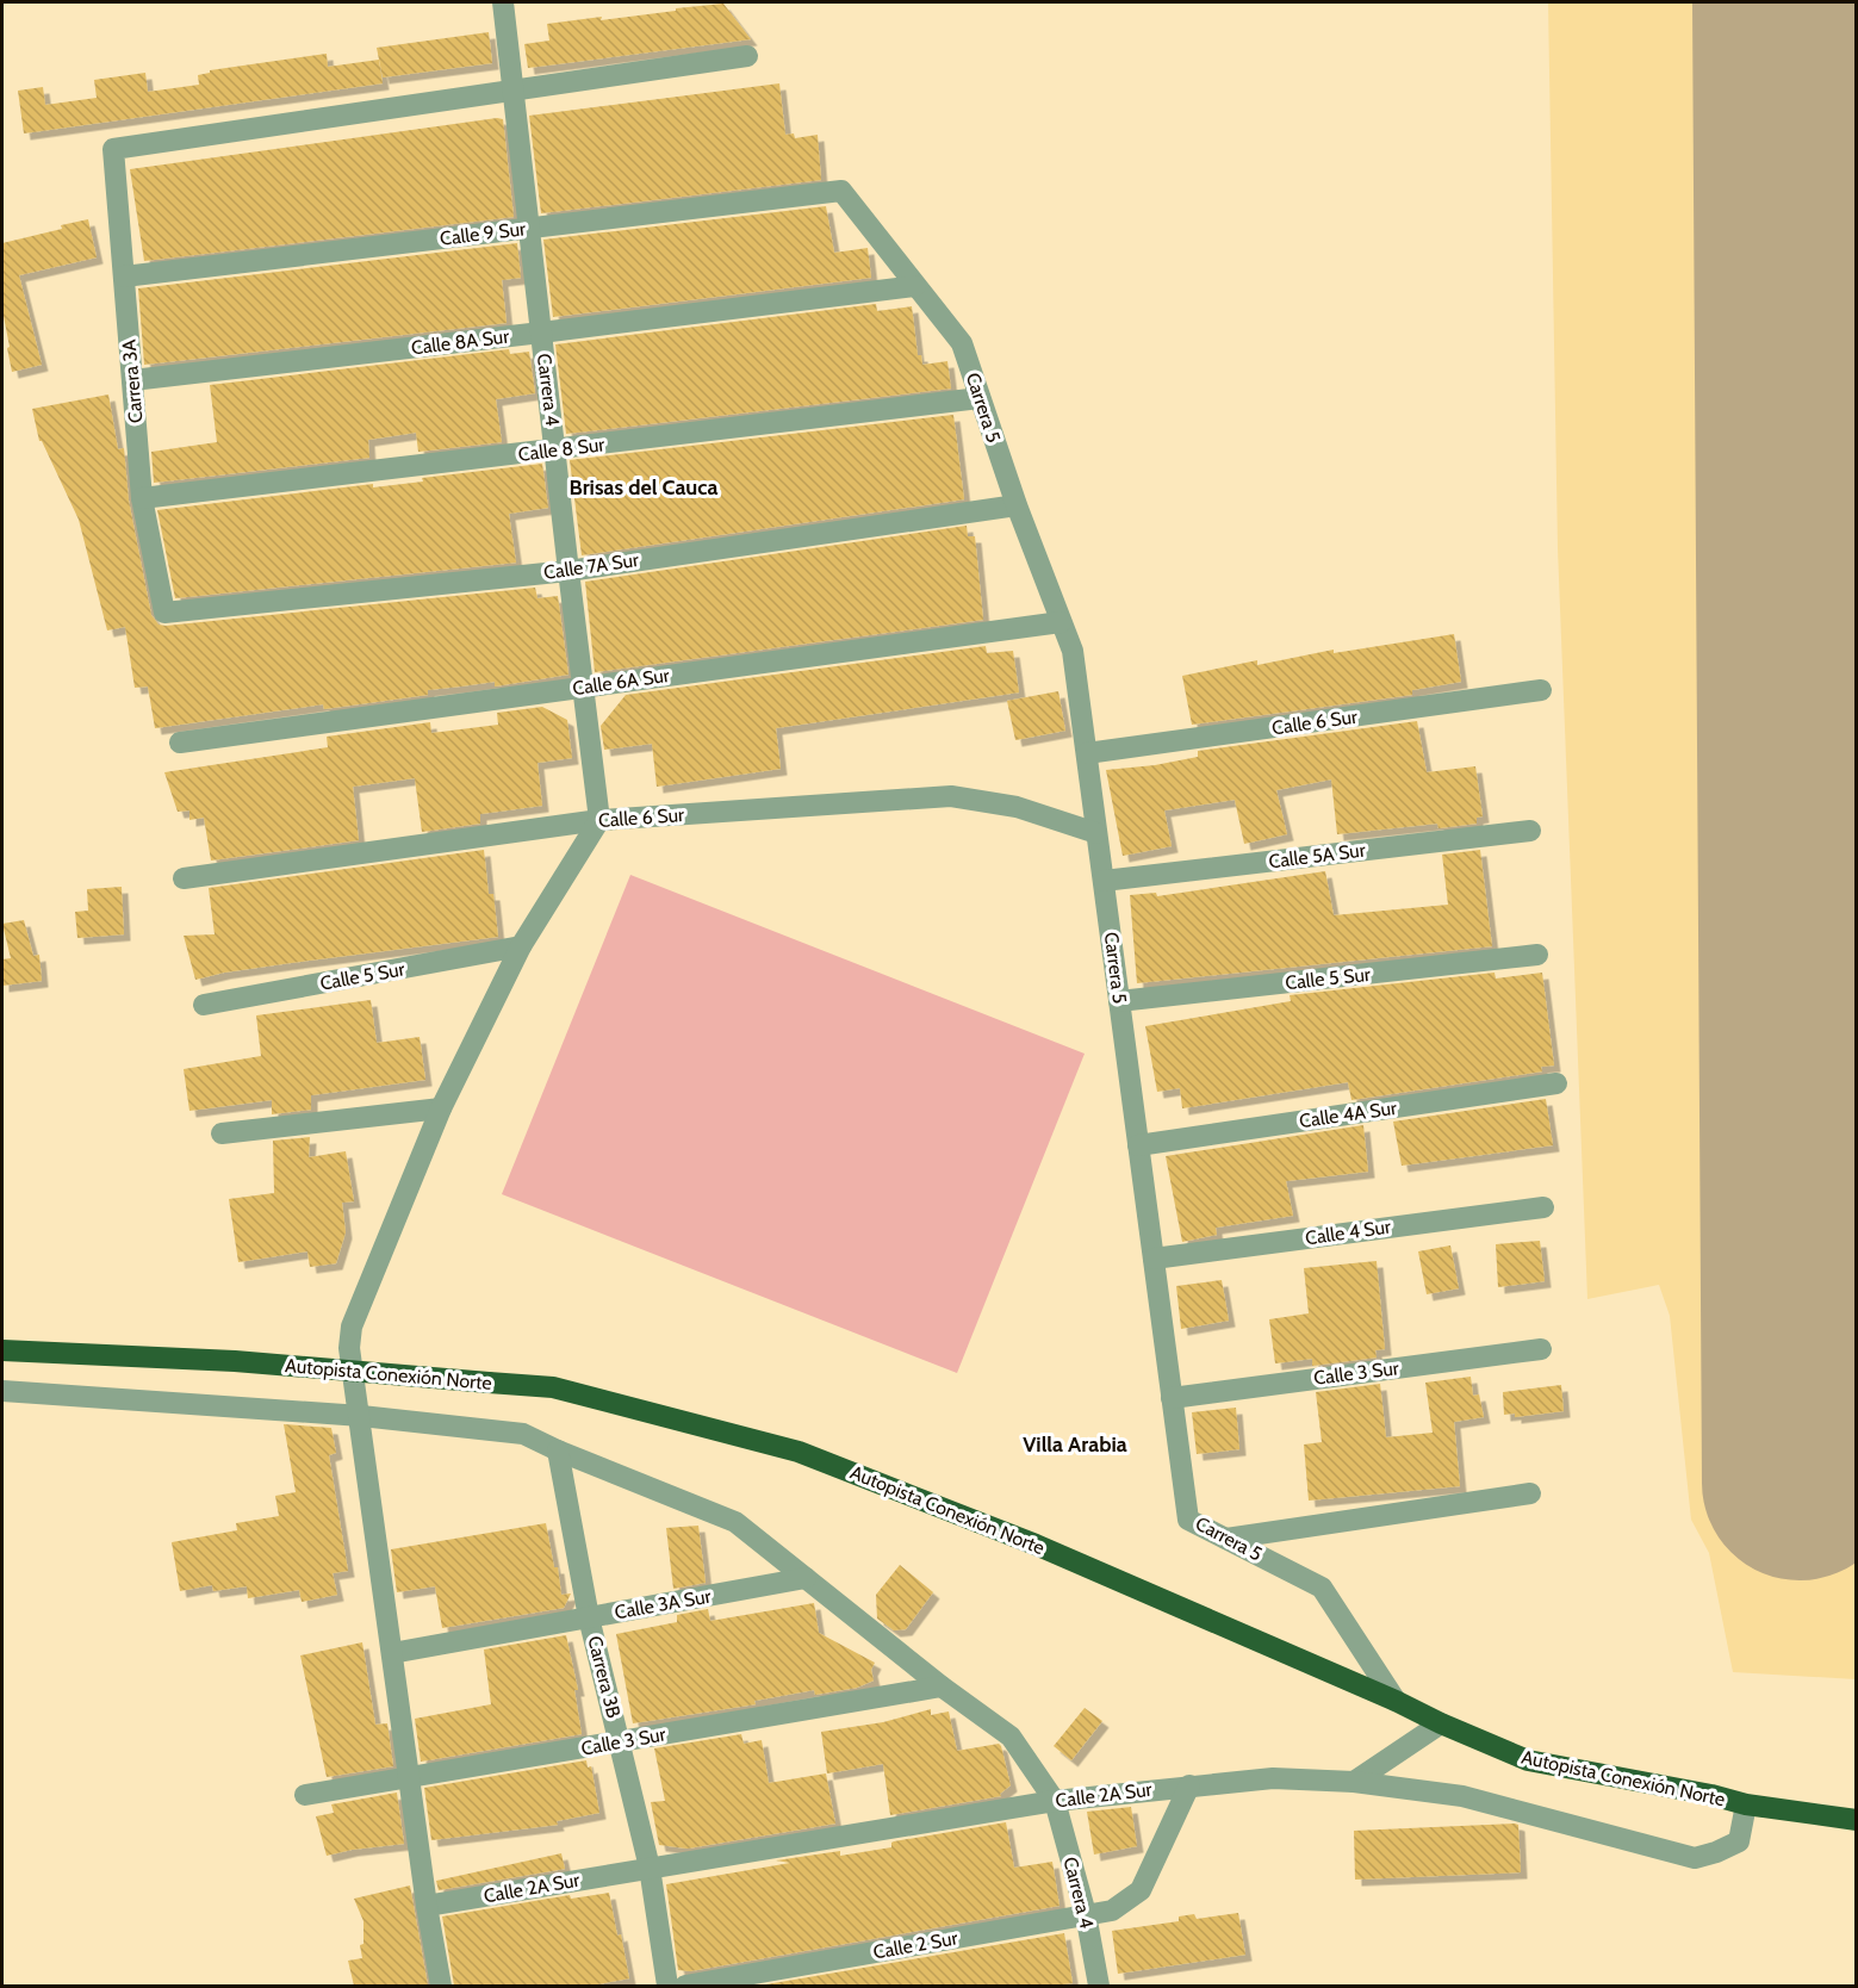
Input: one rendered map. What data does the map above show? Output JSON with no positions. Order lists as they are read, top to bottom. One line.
{"streets":{"highway":["Autopista Conexión Norte"],"street":["Calle 9 Sur","Calle 8A Sur","Carrera 3A","Carrera 4","Carrera 5","Calle 8 Sur","Calle 7A Sur","Calle 6A Sur","Calle 6 Sur","Calle 5A Sur","Calle 5 Sur","Calle 4A Sur","Calle 4 Sur","Calle 3 Sur","Calle 3A Sur","Carrera 3B","Calle 2A Sur","Calle 2 Sur"]},"crossings":[["Calle 9 Sur","Carrera 3A"],["Calle 9 Sur","Carrera 4"],["Calle 9 Sur","Carrera 5"],["Calle 8A Sur","Carrera 3A"],["Calle 8A Sur","Carrera 4"],["Calle 8A Sur","Carrera 5"],["Carrera 3A","Carrera 4"],["Carrera 3A","Calle 8 Sur"],["Carrera 3A","Calle 7A Sur"],["Carrera 4","Calle 8 Sur"],["Carrera 4","Calle 7A Sur"],["Carrera 4","Calle 6A Sur"],["Carrera 4","Calle 6 Sur"],["Carrera 4","Calle 3 Sur"],["Carrera 4","Calle 3A Sur"],["Carrera 4","Carrera 3B"],["Carrera 4","Calle 2A Sur"],["Carrera 4","Calle 2 Sur"],["Carrera 5","Calle 8 Sur"],["Carrera 5","Calle 7A Sur"],["Carrera 5","Calle 6A Sur"],["Carrera 5","Calle 6 Sur"],["Carrera 5","Calle 5A Sur"],["Carrera 5","Calle 5 Sur"],["Carrera 5","Calle 4A Sur"],["Carrera 5","Calle 4 Sur"],["Carrera 5","Calle 3 Sur"],["Carrera 5","Autopista Conexión Norte"],["Calle 3 Sur","Carrera 3B"],["Autopista Conexión Norte","Calle 2A Sur"],["Calle 3A Sur","Carrera 3B"],["Carrera 3B","Calle 2A Sur"],["Calle 2A Sur","Calle 2 Sur"]],"districts":["Brisas del Cauca","Villa Arabia"]}
